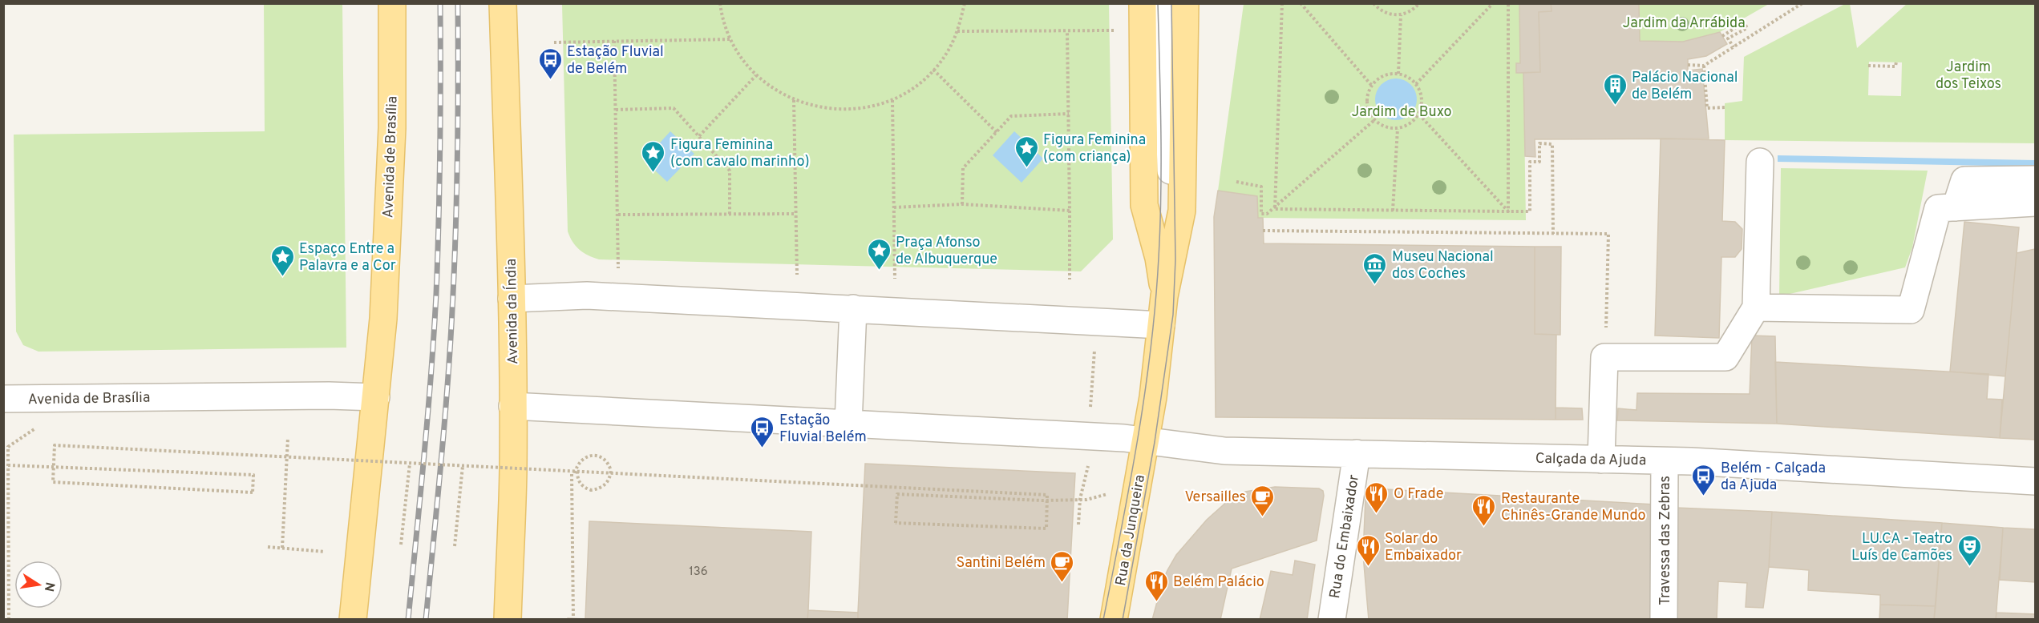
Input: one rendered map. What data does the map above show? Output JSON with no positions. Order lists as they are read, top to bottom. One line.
{"streets":{"main road":["Avenida de Brasília","Avenida da Índia","Rua da Junqueira"],"street":["Calçada da Ajuda","Rua do Embaixador","Travessa das Zebras"]},"crossings":[["Calçada da Ajuda","Rua da Junqueira"],["Calçada da Ajuda","Rua do Embaixador"],["Calçada da Ajuda","Travessa das Zebras"]],"parks":["Jardim da Arrábida","Jardim dos Teixos","Jardim de Buxo"],"places":{"bus stop":["Estação Fluvial de Belém","Estação Fluvial Belém","Belém - Calçada da Ajuda"],"building":["Palácio Nacional de Belém"],"place":["Figura Feminina (com criança)","Figura Feminina (com cavalo marinho)","Praça Afonso de Albuquerque","Espaço Entre a Palavra e a Cor"],"museum":["Museu Nacional dos Coches"],"restaurant":["O Frade","Restaurante Chinês-Grande Mundo","Solar do Embaixador","Belém Palácio"],"cafe":["Versailles","Santini Belém"],"theatre":["LU.CA - Teatro Luís de Camões"]},"house_numbers":["136"],"north":"right"}
